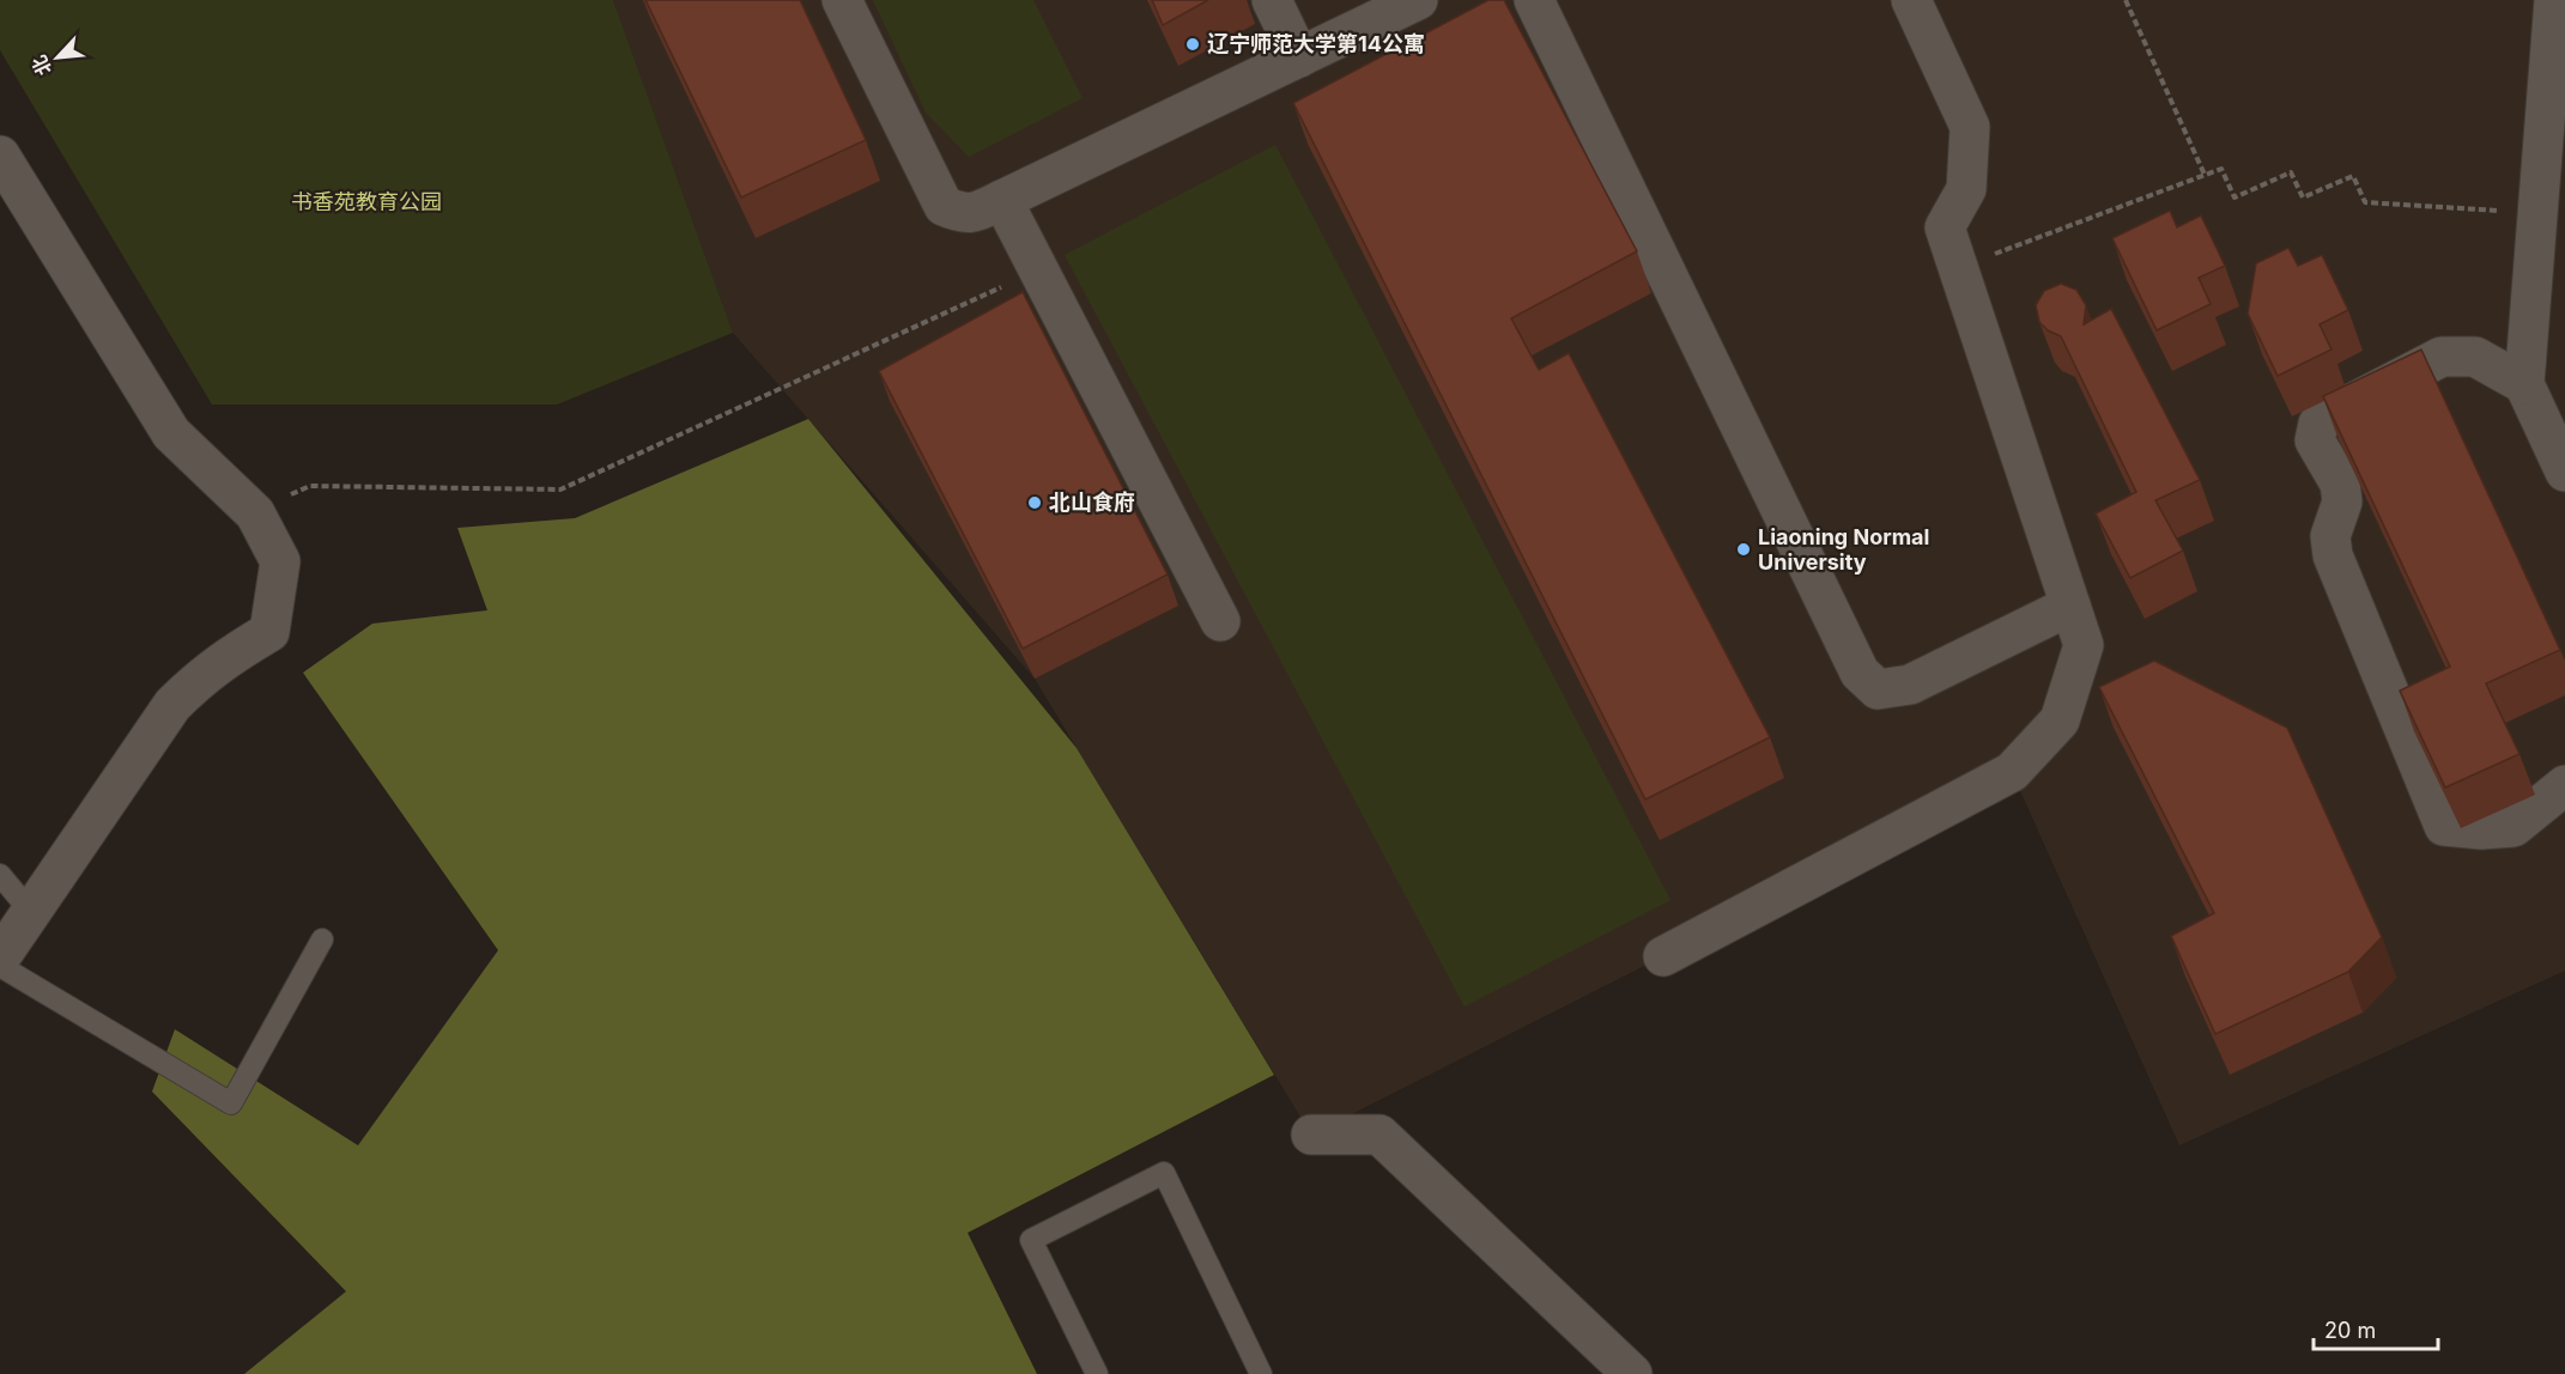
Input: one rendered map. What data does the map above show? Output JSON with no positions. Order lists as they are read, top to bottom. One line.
{"parks":["书香苑教育公园"],"places":["辽宁师范大学第14公寓","北山食府","Liaoning Normal University"],"scale_bar":"20 m","north":"bottom left"}
